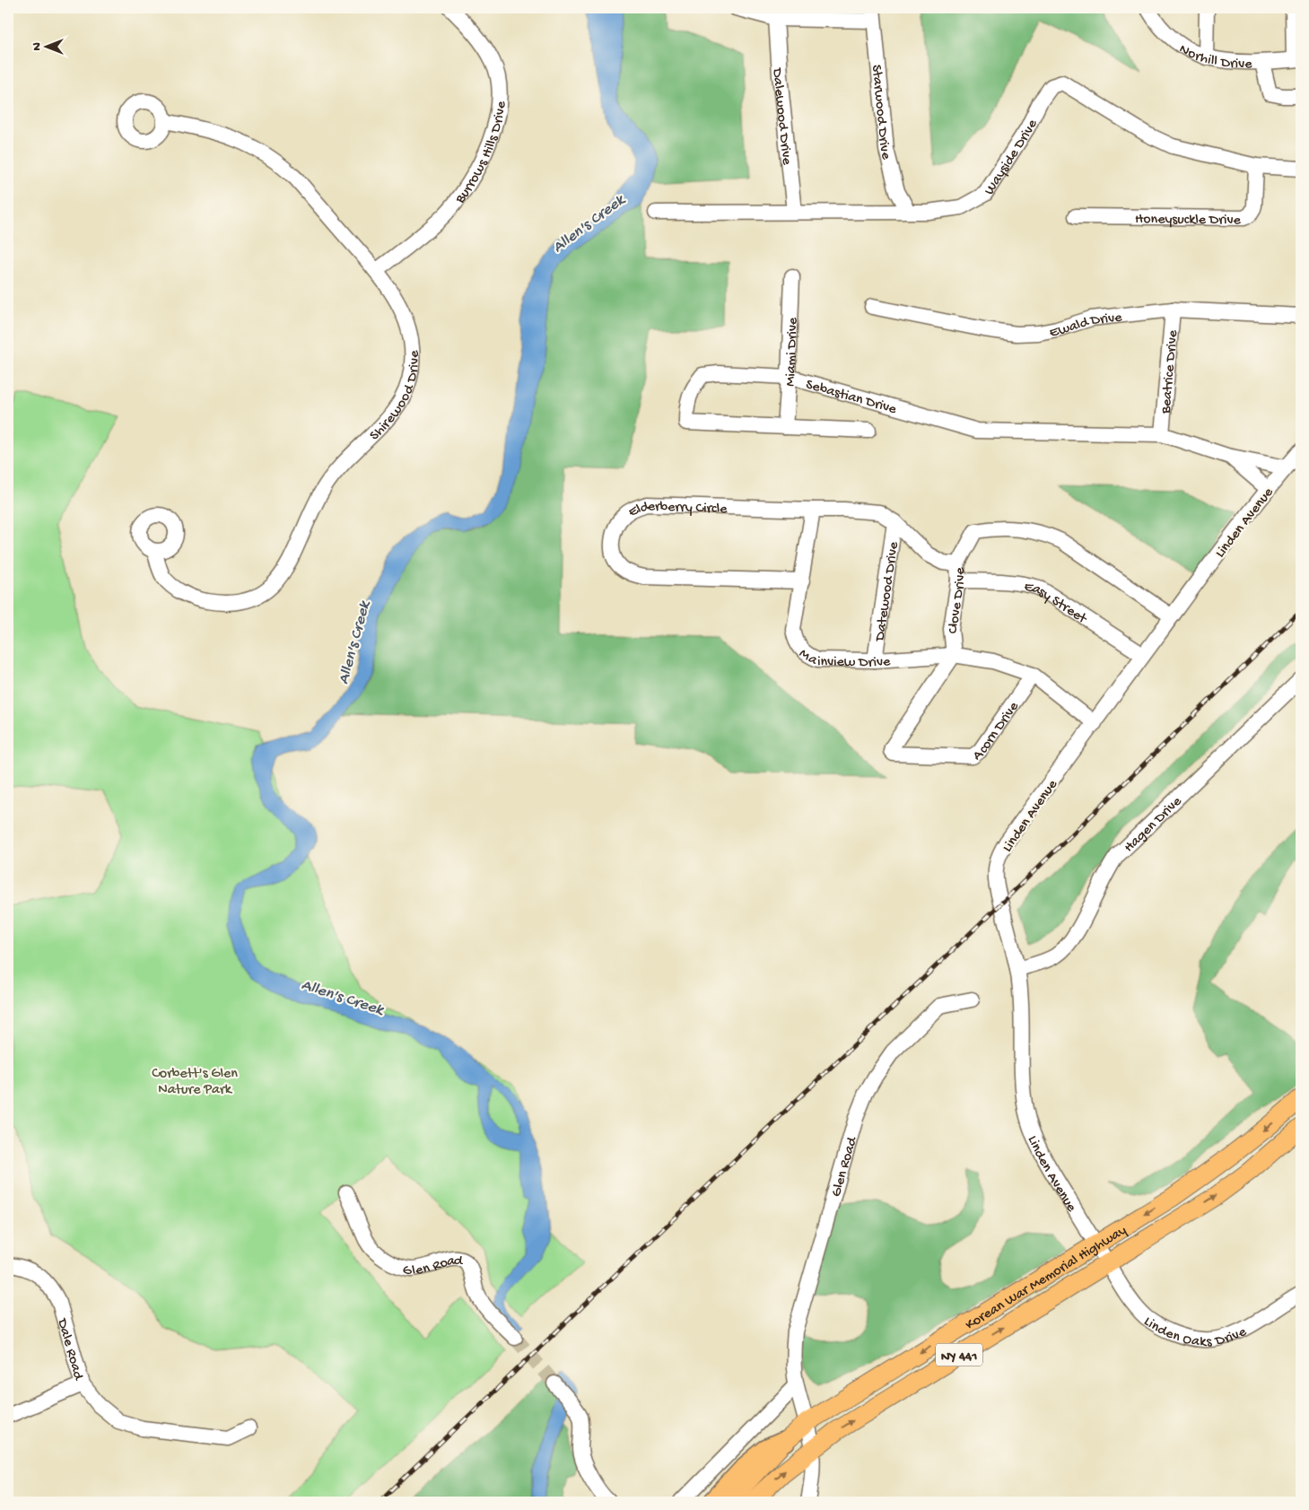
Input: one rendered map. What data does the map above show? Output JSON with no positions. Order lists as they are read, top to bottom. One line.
{"streets":{"main road":["Korean War Memorial Highway","NY 441"],"street":["Norhill Drive","Starwood Drive","Dalewood Drive","Burrows Hills Drive","Wayside Drive","Honeysuckle Drive","Ewald Drive","Miami Drive","Beatrice Drive","Shirewood Drive","Sebastian Drive","Elderberry Circle","Linden Avenue","Datewood Drive","Clove Drive","Easy Street","Mainview Drive","Acorn Drive","Hagen Drive","Glen Road","Linden Oaks Drive","Dale Road"]},"crossings":[["Starwood Drive","Wayside Drive"],["Dalewood Drive","Wayside Drive"],["Burrows Hills Drive","Shirewood Drive"],["Wayside Drive","Honeysuckle Drive"],["Ewald Drive","Beatrice Drive"],["Miami Drive","Sebastian Drive"],["Beatrice Drive","Sebastian Drive"],["Sebastian Drive","Linden Avenue"],["Elderberry Circle","Datewood Drive"],["Elderberry Circle","Clove Drive"],["Elderberry Circle","Mainview Drive"],["Linden Avenue","Clove Drive"],["Linden Avenue","Easy Street"],["Linden Avenue","Hagen Drive"],["Linden Avenue","Korean War Memorial Highway"],["Linden Avenue","Linden Oaks Drive"],["Datewood Drive","Mainview Drive"],["Clove Drive","Easy Street"],["Clove Drive","Mainview Drive"],["Clove Drive","Acorn Drive"],["Mainview Drive","Acorn Drive"],["Glen Road","Korean War Memorial Highway"],["Korean War Memorial Highway","Linden Oaks Drive"]],"water":["Allen's Creek"],"parks":["Corbett's Glen Nature Park"],"north":"left"}
